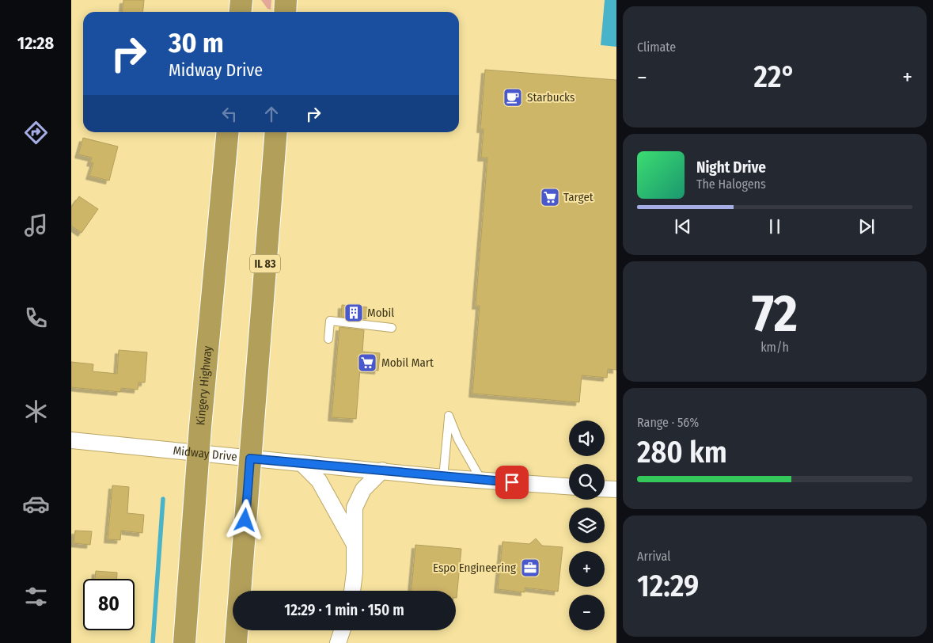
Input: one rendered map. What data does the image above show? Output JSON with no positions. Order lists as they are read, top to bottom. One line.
{"streets":{"highway":["IL 83","Kingery Highway"],"street":["Midway Drive"]},"crossings":[["IL 83","Midway Drive"],["Kingery Highway","Midway Drive"]],"places":{"cafe":["Starbucks"],"supermarket":["Target","Mobil Mart"],"building":["Mobil"],"office":["Espo Engineering"]},"page":{"tabs":"12:28","tile":["Climate",["72","km/h"],["Range · 56%","280 km"],["Arrival","12:29"]],"turn":["30 m","Midway Drive"],"heat":["−","22°","+"],"song":["Night Drive","The Halogens"],"map_buttons":["+","−"],"limit":"80","trip":"12:29 · 1 min · 150 m"}}
